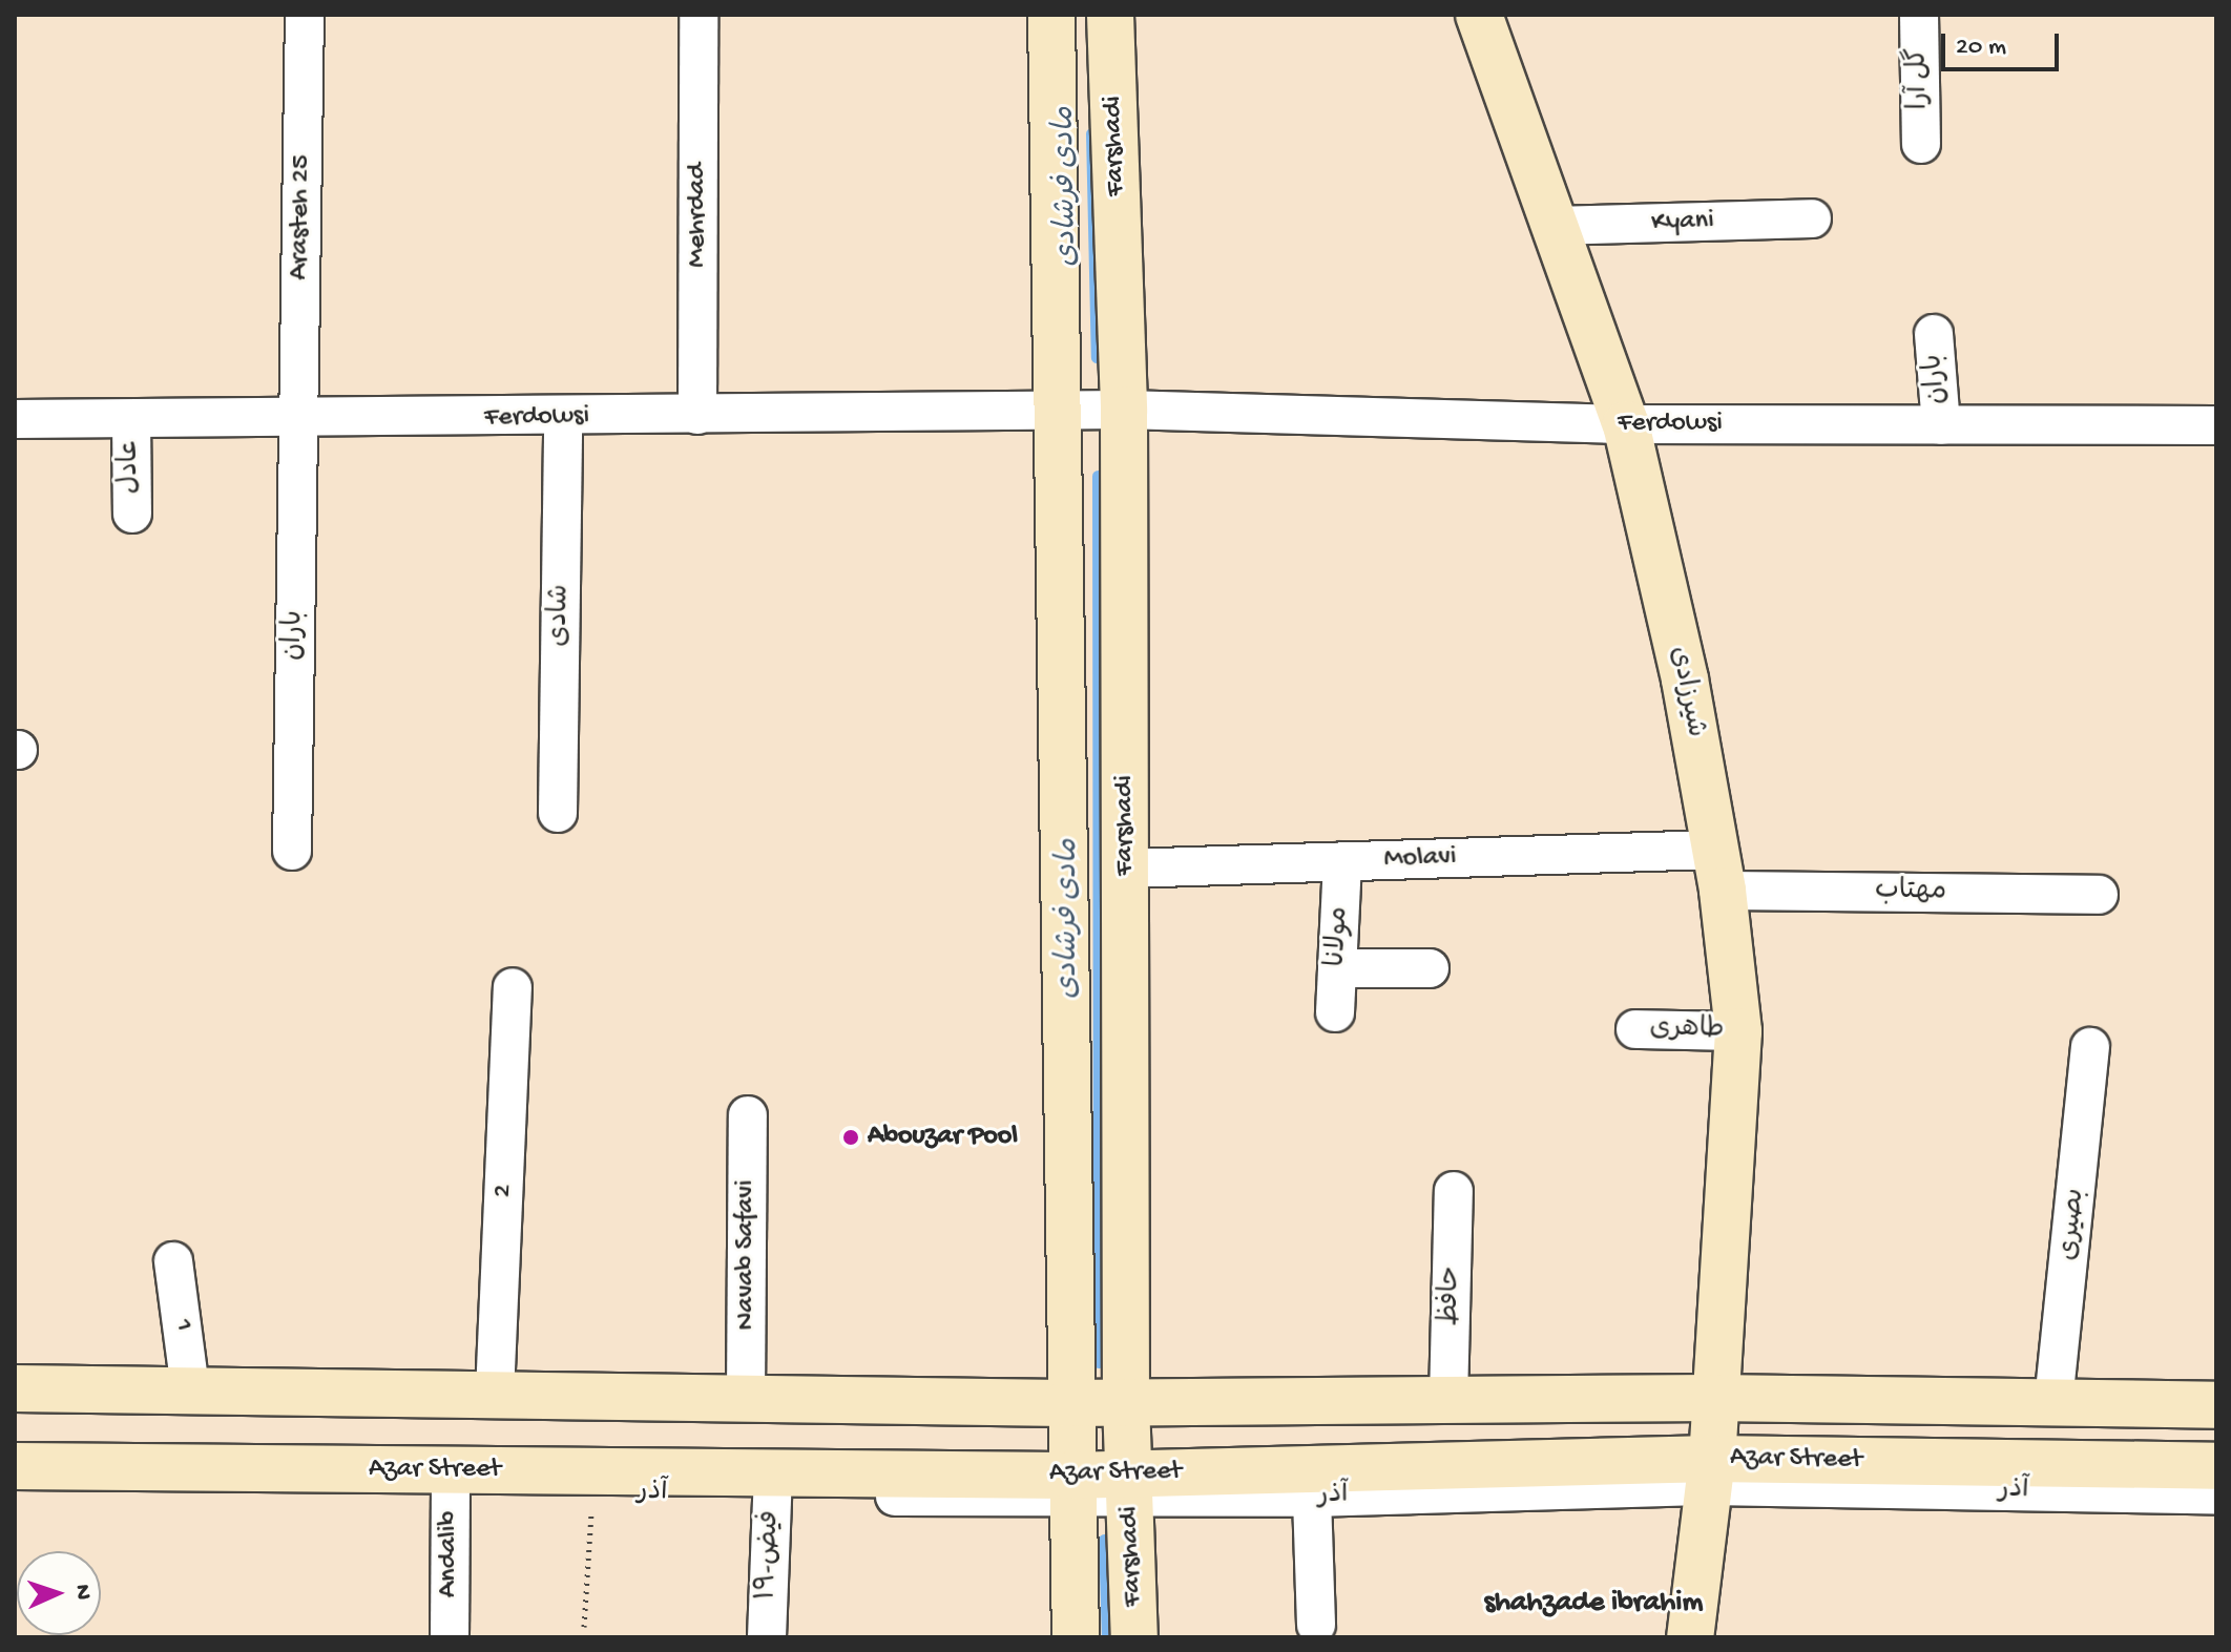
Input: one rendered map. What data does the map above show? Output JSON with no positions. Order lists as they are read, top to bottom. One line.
{"streets":{"street":["گل آرا","Farshadi","Mehrdad","Arasteh 25","Kyani","باران","Ferdowsi","عادل","شادی","شیرزادی","Molavi","مهتاب","مولانا","طاهری","2","بصیری","Navab Safavi","حافظ","1","Azar Street","آذر","Andalib","۱۹-فیض"]},"crossings":[["Farshadi","Ferdowsi"],["Farshadi","Molavi"],["Farshadi","Azar Street"],["Farshadi","آذر"],["Mehrdad","Ferdowsi"],["Arasteh 25","باران"],["Arasteh 25","Ferdowsi"],["Kyani","شیرزادی"],["باران","Ferdowsi"],["Ferdowsi","عادل"],["Ferdowsi","شادی"],["Ferdowsi","شیرزادی"],["شیرزادی","Molavi"],["شیرزادی","مهتاب"],["شیرزادی","طاهری"],["شیرزادی","Azar Street"],["شیرزادی","آذر"],["Molavi","مهتاب"],["Molavi","مولانا"],["Azar Street","آذر"],["Azar Street","Andalib"],["Azar Street","۱۹-فیض"],["آذر","Andalib"],["آذر","۱۹-فیض"]],"districts":["shahzade ibrahim"],"water":["مادی فرشادی"],"places":["Abouzar Pool"],"scale_bar":"20 m","north":"right"}
